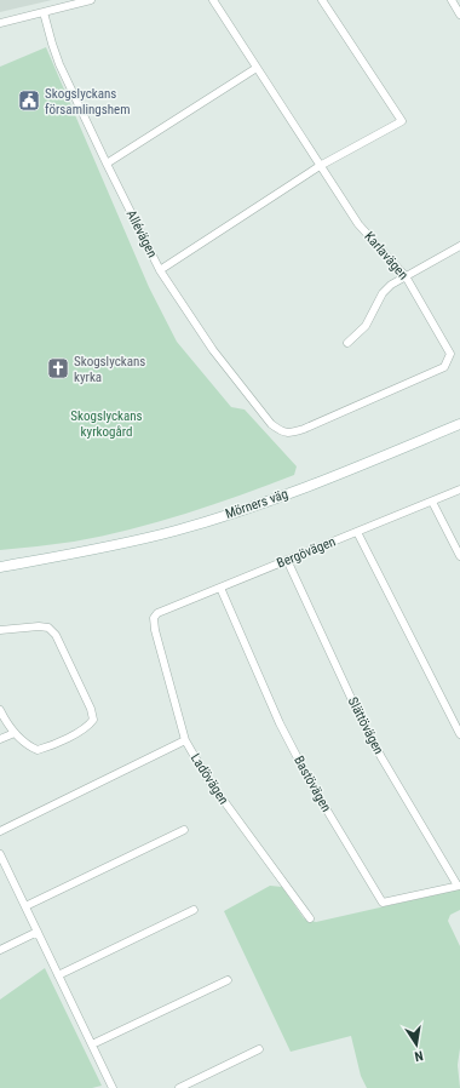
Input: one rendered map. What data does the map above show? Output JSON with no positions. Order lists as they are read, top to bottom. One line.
{"streets":{"main road":["Mörners väg"],"street":["Allévägen","Karlavägen","Bergövägen","Slättövägen","Ladövägen","Bastövägen"]},"crossings":[["Allévägen","Karlavägen"],["Bergövägen","Slättövägen"],["Bergövägen","Ladövägen"],["Bergövägen","Bastövägen"],["Slättövägen","Bastövägen"]],"parks":["Skogslyckans kyrkogård"],"places":{"public building":["Skogslyckans församlingshem"],"church":["Skogslyckans kyrka"]},"north":"bottom"}
